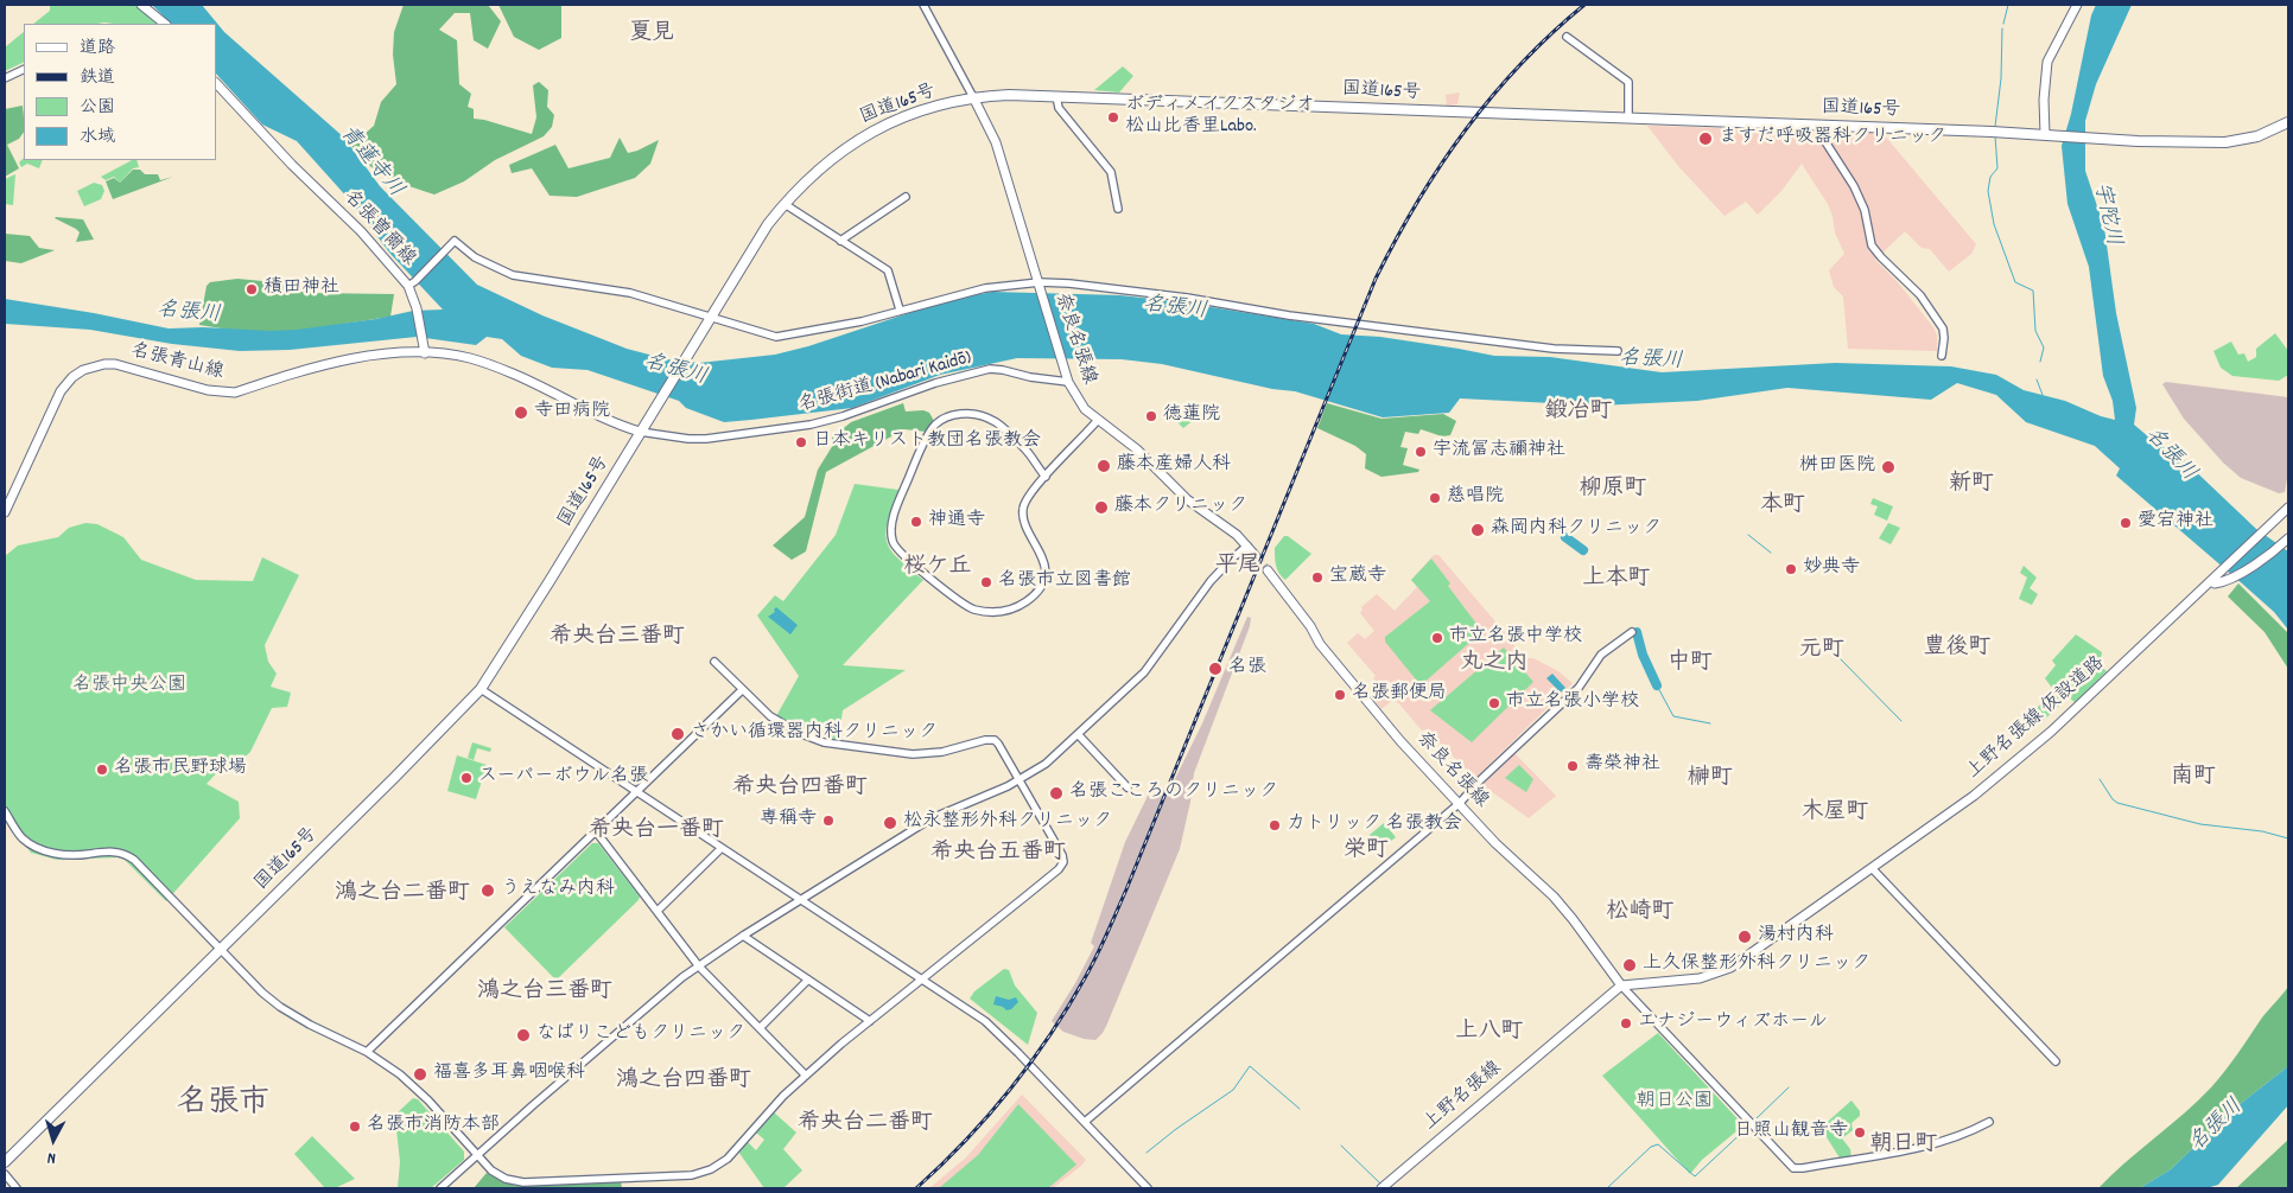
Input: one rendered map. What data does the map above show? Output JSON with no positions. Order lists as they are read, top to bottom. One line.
{"streets":{"highway":["国道165号"],"main road":["名張曽爾線","奈良名張線","名張青山線","上野名張線 仮設道路","上野名張線"],"street":["名張街道 (Nabari Kaidō)"]},"crossings":[["国道165号","奈良名張線"],["国道165号","名張街道 (Nabari Kaidō)"],["名張曽爾線","名張青山線"],["奈良名張線","名張街道 (Nabari Kaidō)"],["奈良名張線","上野名張線"]],"districts":["夏見","鍛冶町","新町","柳原町","本町","平尾","桜ケ丘","上本町","希央台三番町","豊後町","元町","丸之内","中町","南町","榊町","希央台四番町","木屋町","希央台一番町","栄町","希央台五番町","鴻之台二番町","松崎町","鴻之台三番町","上八町","鴻之台四番町","名張市","希央台二番町","朝日町"],"water":["青蓮寺川","宇陀川","名張川"],"parks":["名張中央公園","朝日公園"],"places":["ボディメイクスタジオ 松山比香里Labo.","ますだ呼吸器科クリニック","積田神社","寺田病院","徳蓮院","日本キリスト教団名張教会","宇流冨志禰神社","藤本産婦人科","桝田医院","慈唱院","藤本クリニック","神通寺","愛宕神社","森岡内科クリニック","妙典寺","宝蔵寺","名張市立図書館","市立名張中学校","名張","名張郵便局","市立名張小学校","さかい循環器内科クリニック","壽榮神社","名張市民野球場","スーパーボウル名張","名張こころのクリニック","専稱寺","松永整形外科クリニック","カトリック 名張教会","うえなみ内科","湯村内科","上久保整形外科クリニック","エナジーウィズホール","なばりこどもクリニック","福喜多耳鼻咽喉科","名張市消防本部","日照山観音寺"],"legend":["道路","鉄道","公園","水域"],"north":"bottom"}
